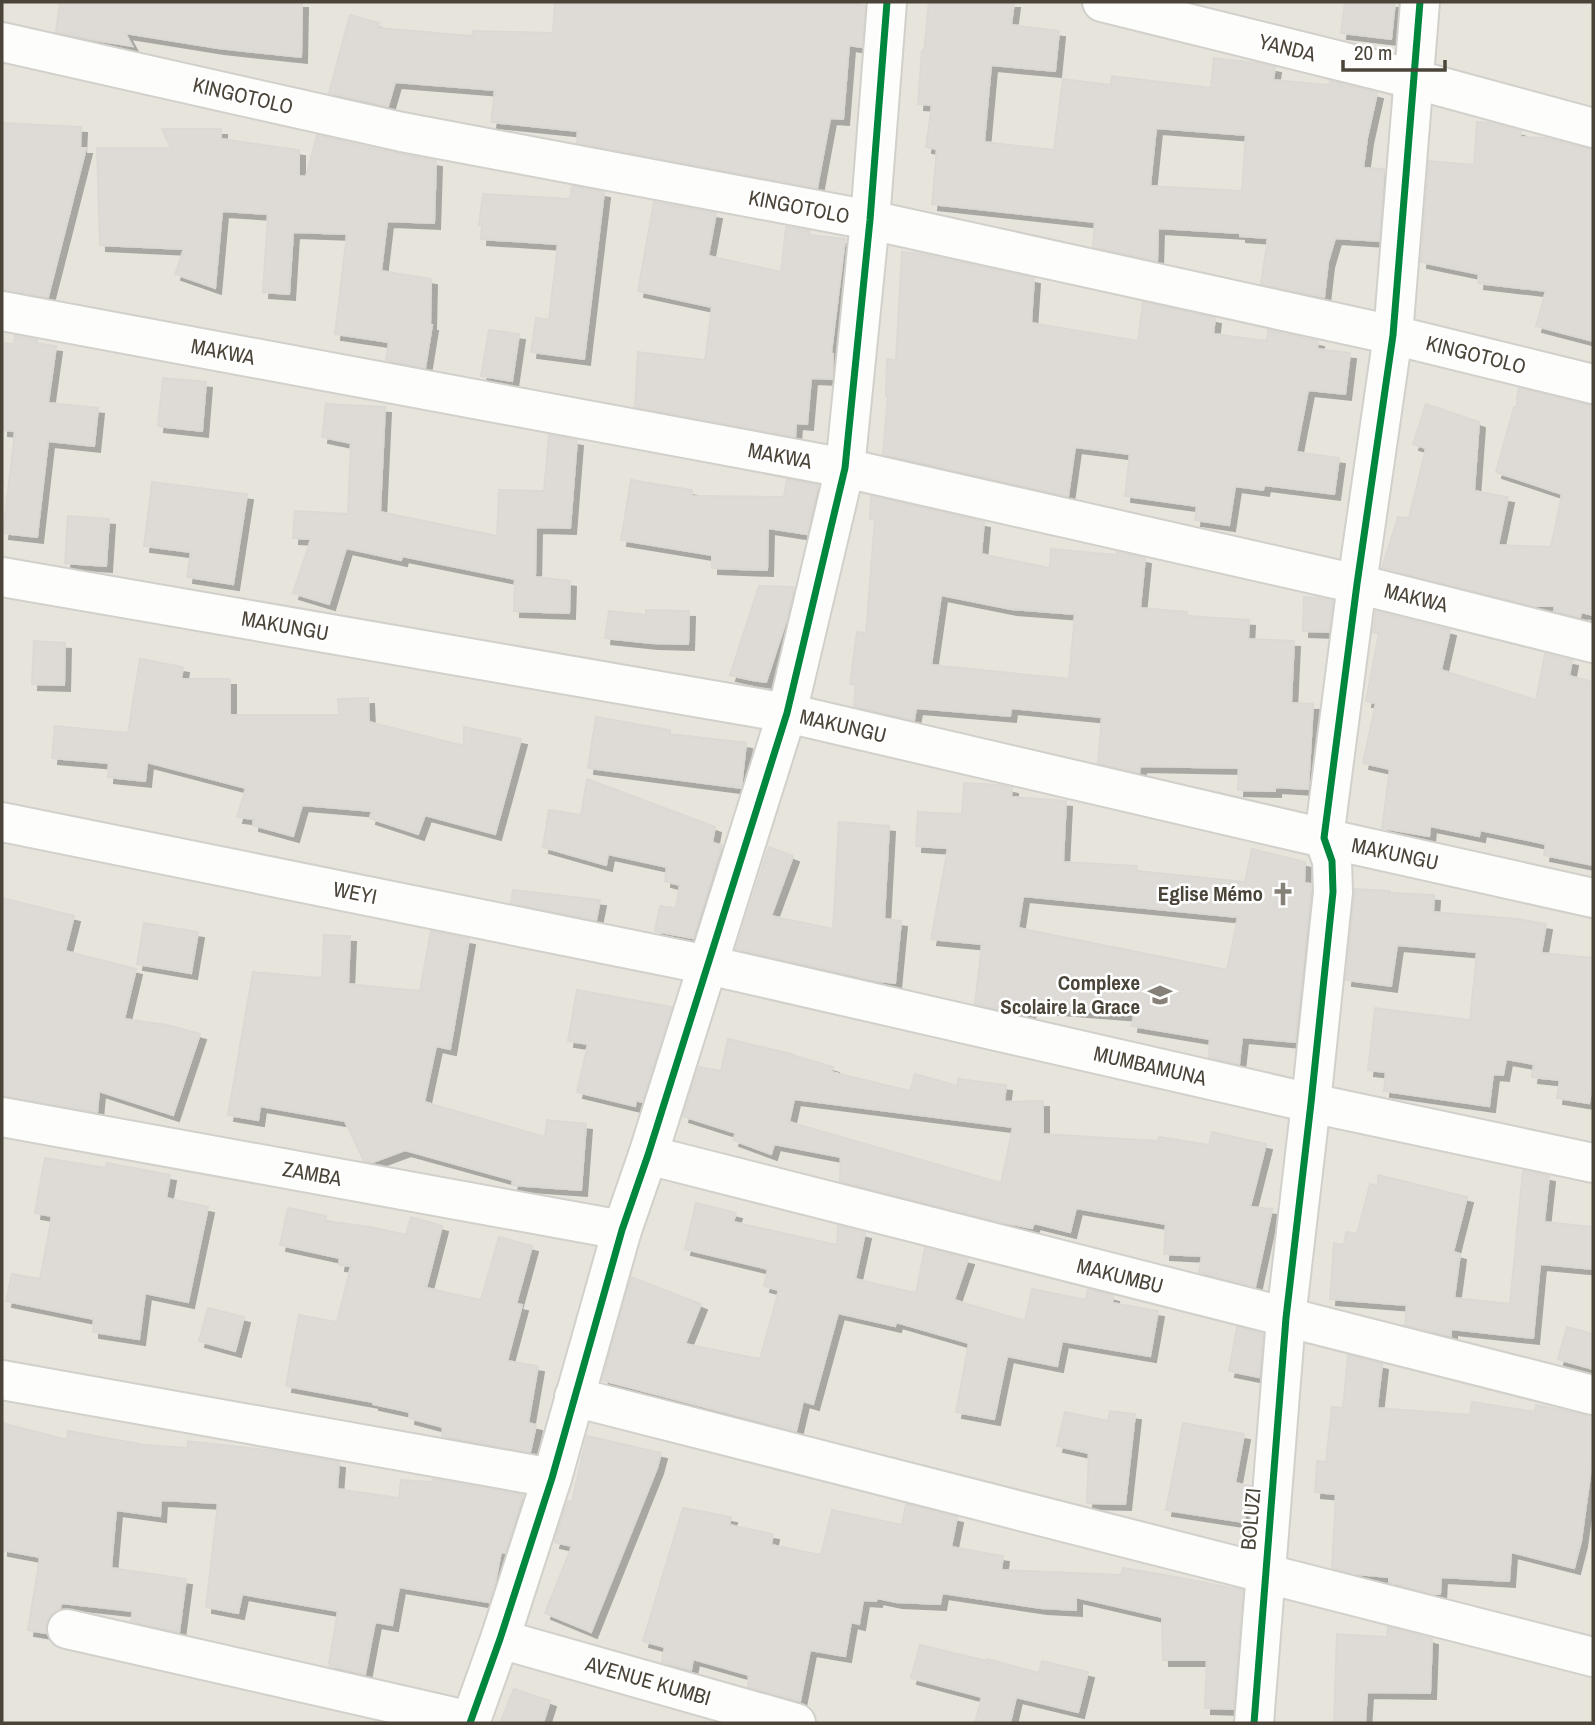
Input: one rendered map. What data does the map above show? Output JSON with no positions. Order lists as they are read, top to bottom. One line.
{"streets":{"street":["YANDA","KINGOTOLO","MAKWA","MAKUNGU","WEYI","MUMBAMUNA","ZAMBA","MAKUMBU","BOLUZI","AVENUE KUMBI"]},"crossings":[["MAKUNGU","BOLUZI"],["WEYI","MUMBAMUNA"],["MUMBAMUNA","BOLUZI"],["MAKUMBU","BOLUZI"]],"places":{"church":["Eglise Mémo"],"school or university":["Complexe Scolaire la Grace"]},"scale_bar":"20 m"}
